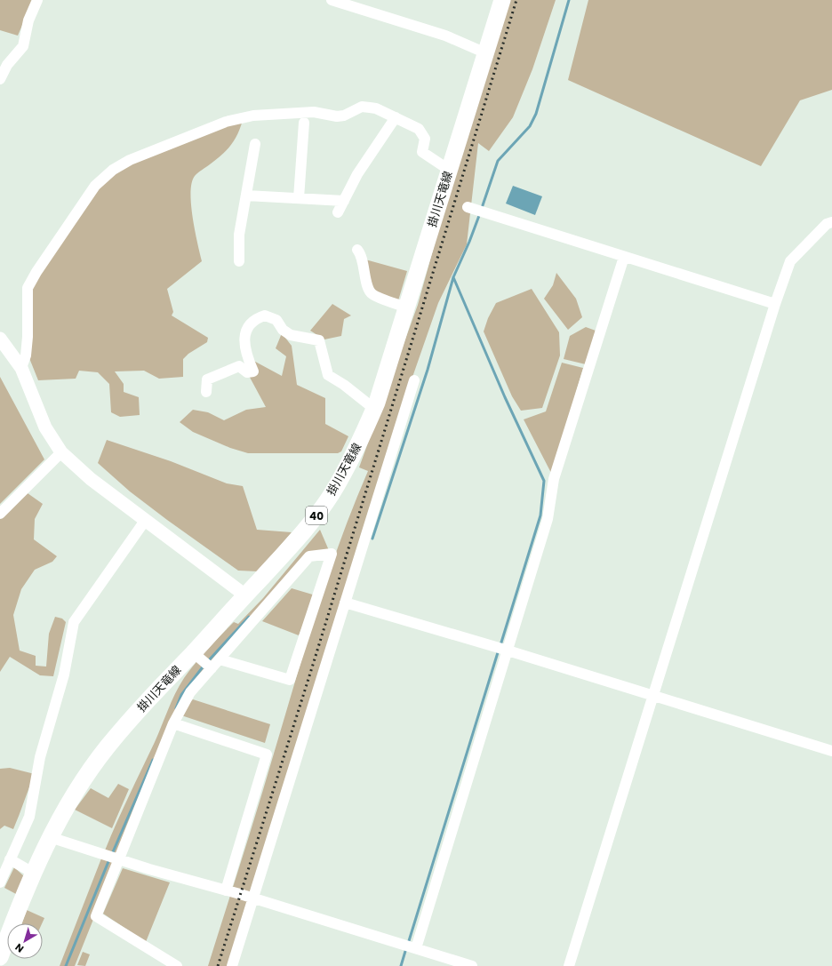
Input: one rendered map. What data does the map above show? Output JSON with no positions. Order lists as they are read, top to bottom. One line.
{"streets":{"main road":["掛川天竜線","40"]},"north":"bottom left"}
